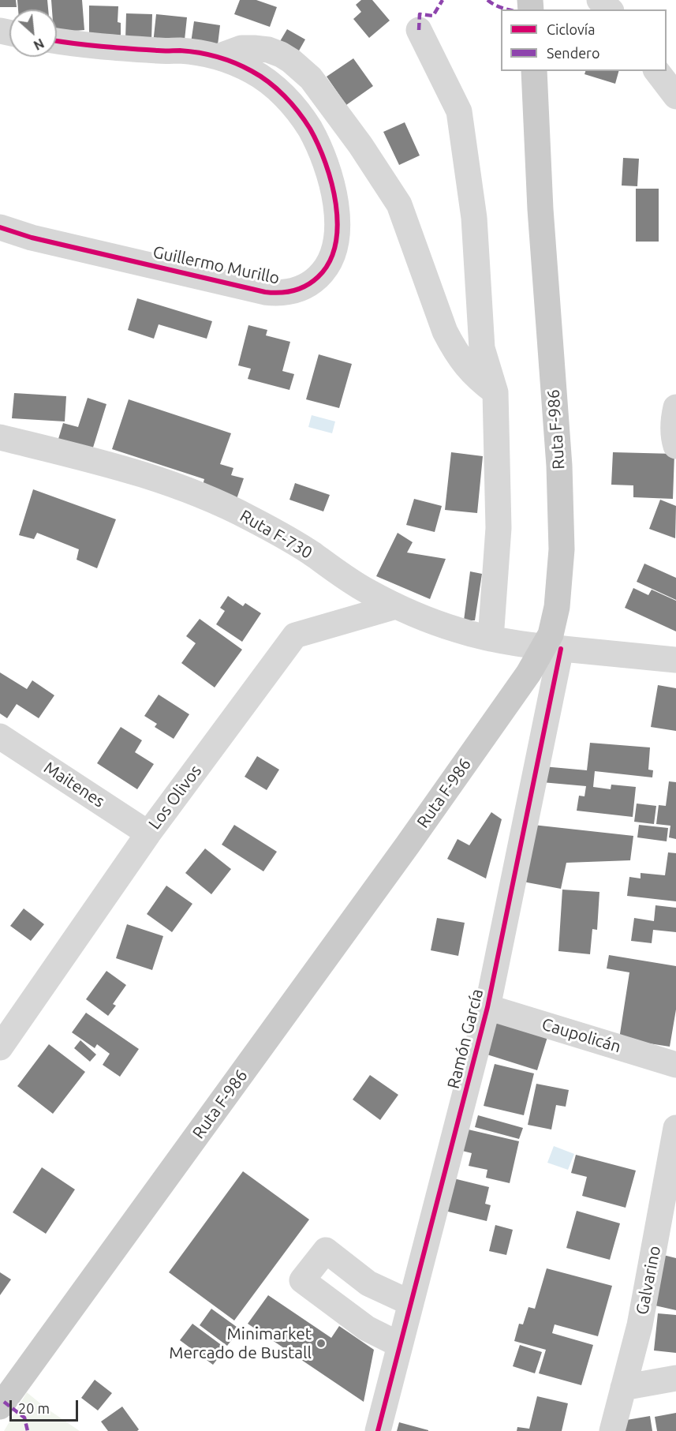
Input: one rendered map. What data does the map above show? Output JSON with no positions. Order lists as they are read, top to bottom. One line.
{"streets":{"main road":["Ruta F-986"],"street":["Guillermo Murillo","Ruta F-730","Maitenes","Los Olivos","Caupolicán","Ramón García","Galvarino"]},"crossings":[["Ruta F-986","Ruta F-730"],["Ruta F-986","Ramón García"],["Ruta F-730","Los Olivos"],["Ruta F-730","Ramón García"],["Maitenes","Los Olivos"],["Caupolicán","Ramón García"]],"places":["Minimarket Mercado de Bustall"],"legend":["Ciclovía","Sendero"],"scale_bar":"20 m","north":"bottom right"}
